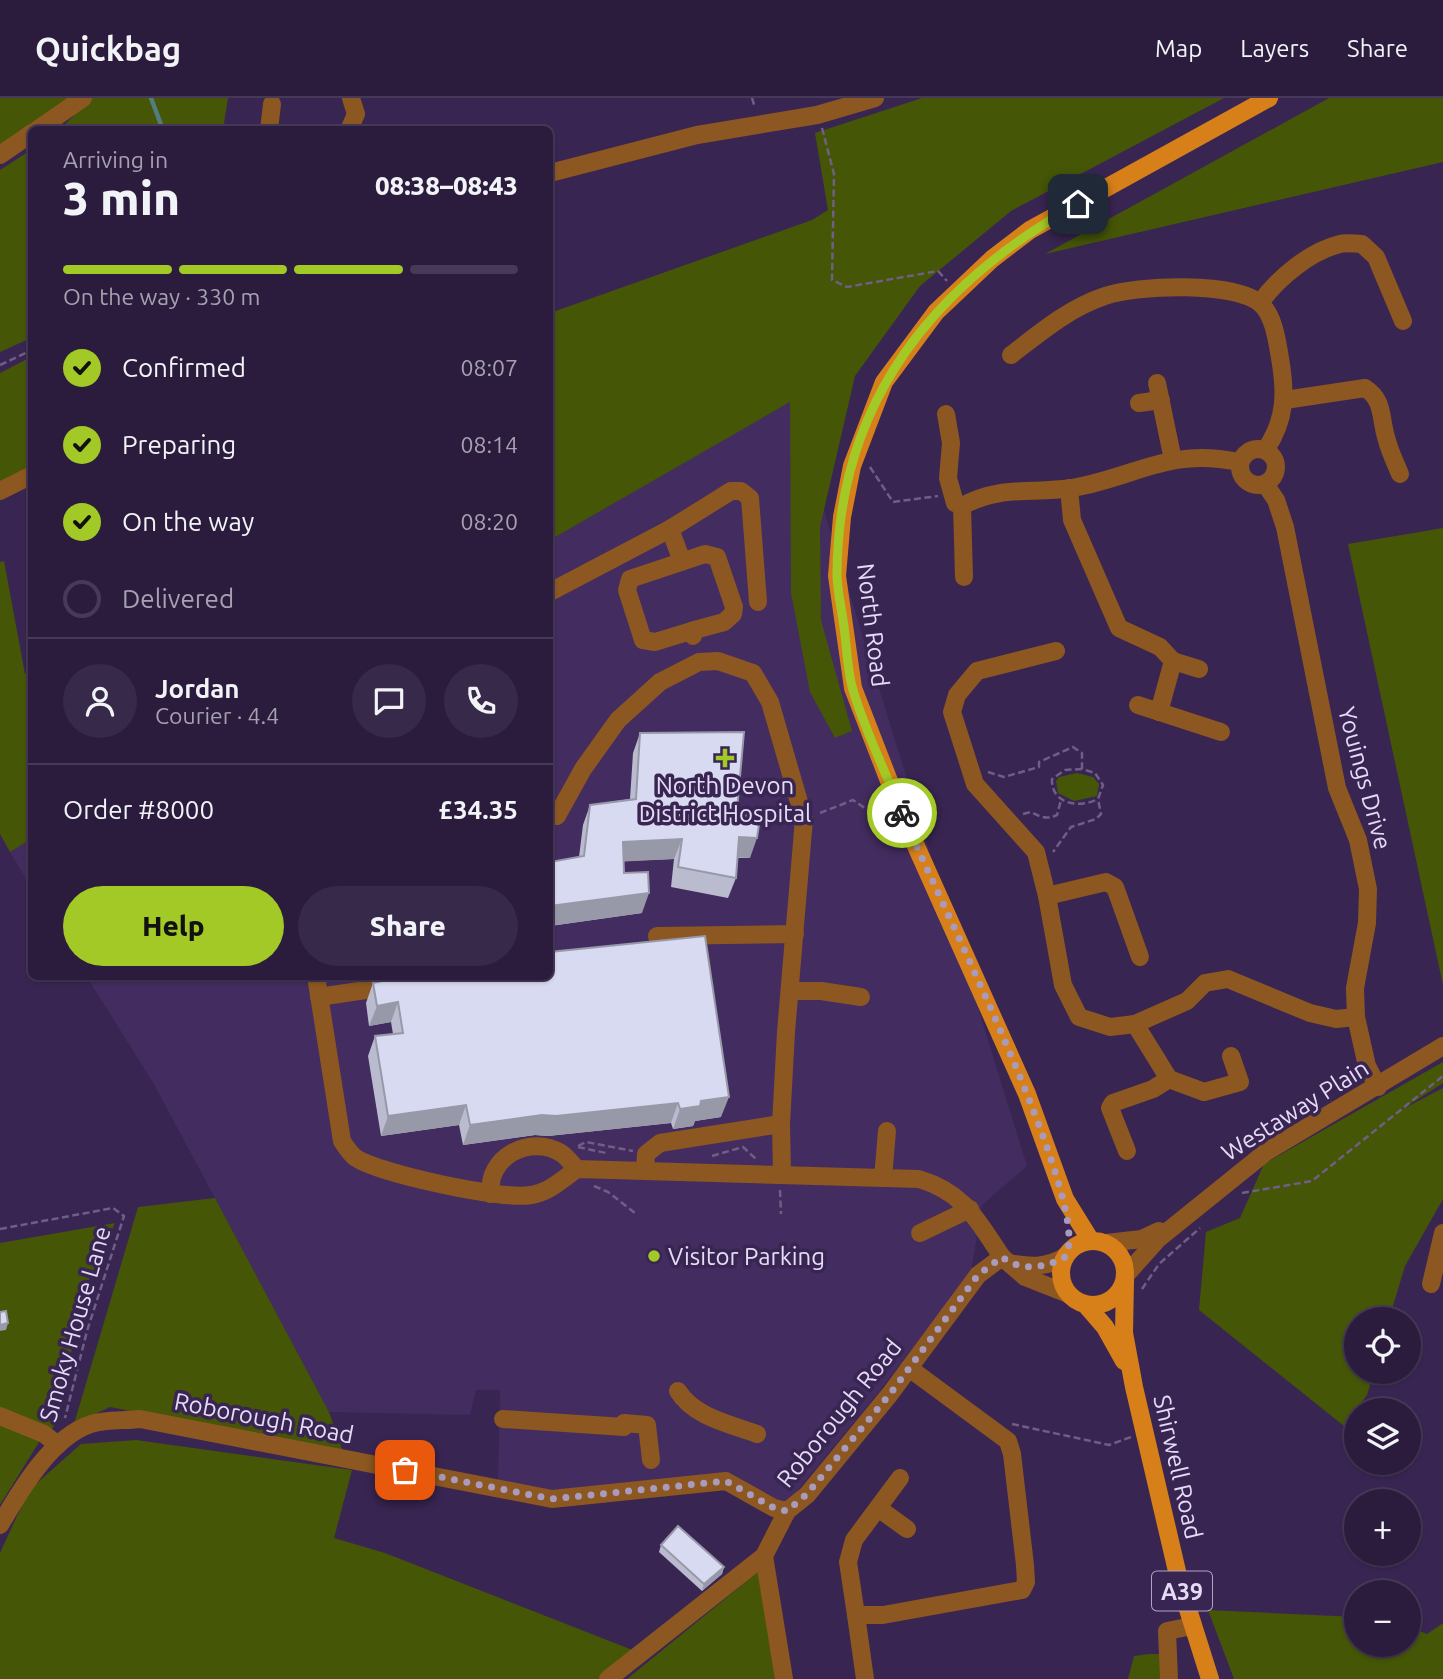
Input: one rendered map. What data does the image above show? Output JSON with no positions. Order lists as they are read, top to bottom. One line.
{"streets":{"main road":["North Road","Shirwell Road","A39"],"street":["Youings Drive","Westaway Plain","Roborough Road"],"path":["Smoky House Lane"]},"crossings":[["North Road","Westaway Plain"],["North Road","Shirwell Road"],["Youings Drive","Westaway Plain"],["Westaway Plain","Shirwell Road"]],"places":{"health":["North Devon District Hospital"],"other":["Visitor Parking"]},"page":{"header":"Quickbag","nav":["Map","Layers","Share"],"heading":["3 min","Arriving in","08:38–08:43"],"panel":["Jordan","Courier · 4.4","Order #8000","£34.35"],"bar":"On the way · 330 m","list":[["Confirmed","08:07"],["Preparing","08:14"],["On the way","08:20"],"Delivered"],"buttons":["Help","Share"],"map_buttons":["+","−"]}}
